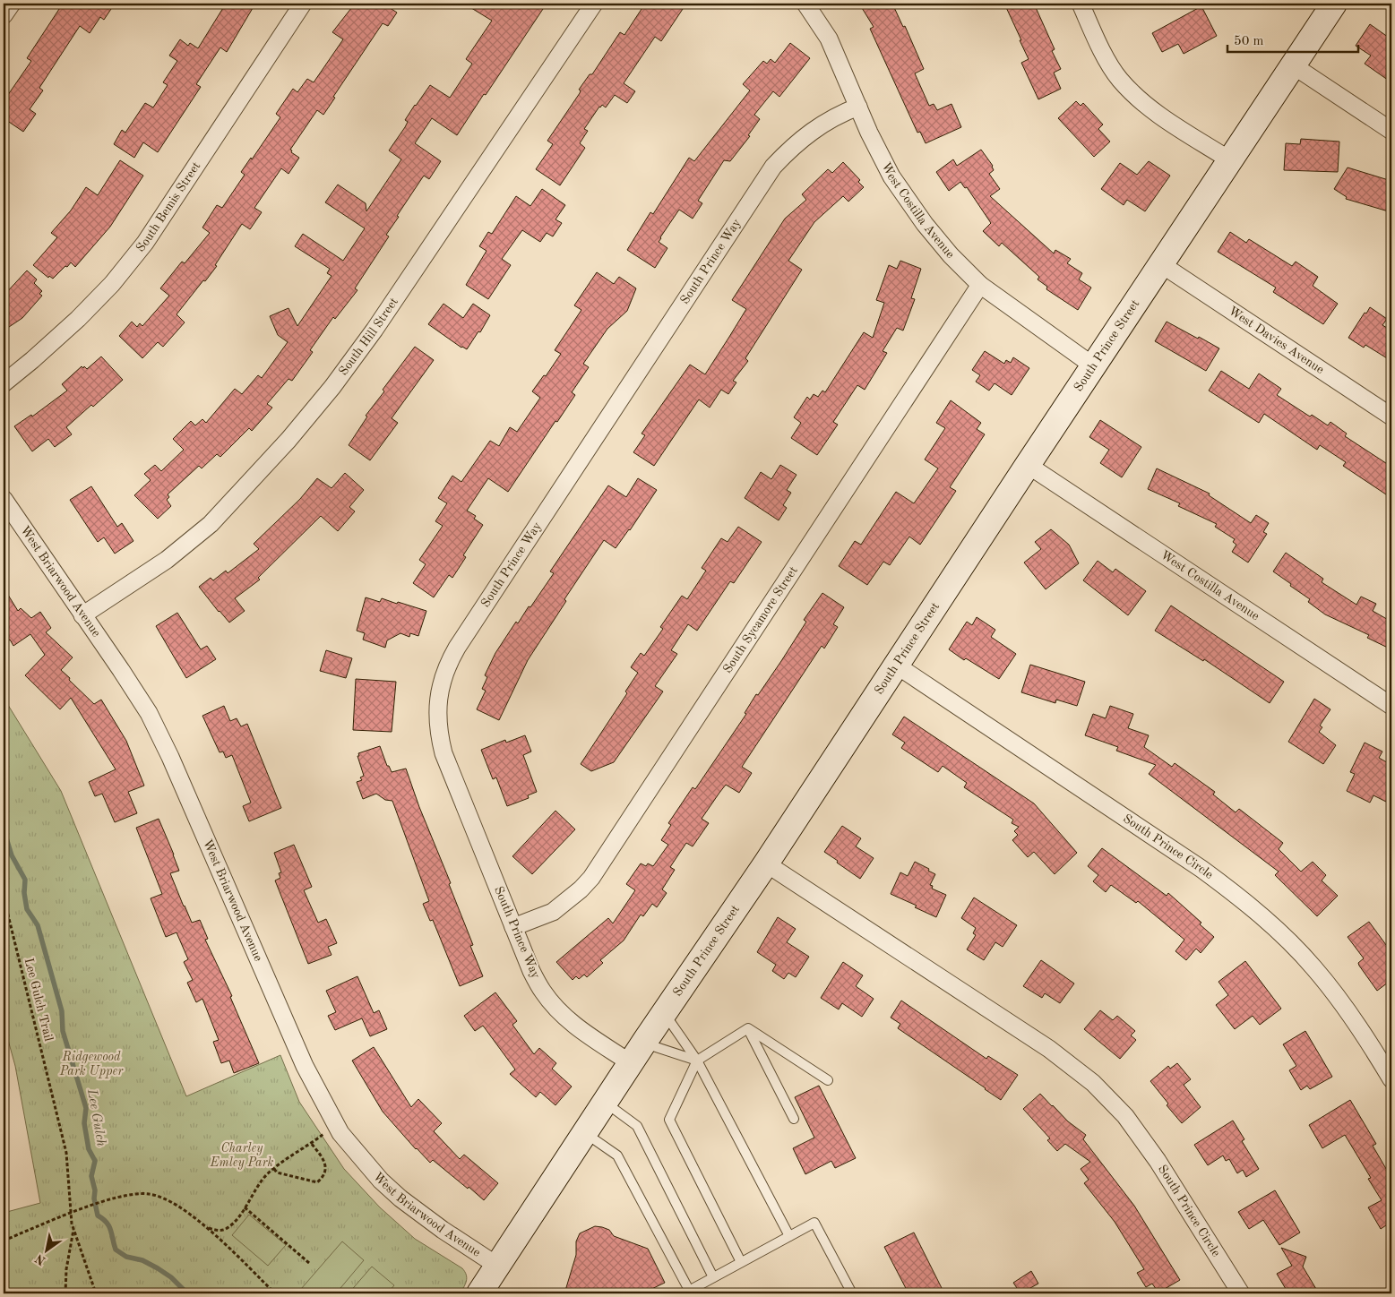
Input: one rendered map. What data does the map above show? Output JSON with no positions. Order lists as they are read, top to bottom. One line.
{"streets":{"street":["South Bemis Street","West Costilla Avenue","South Prince Way","South Hill Street","West Davies Avenue","South Prince Street","West Briarwood Avenue","South Sycamore Street","South Prince Circle"],"path":["Lee Gulch Trail"]},"crossings":[["West Costilla Avenue","South Prince Way"],["West Costilla Avenue","South Prince Street"],["West Costilla Avenue","South Sycamore Street"],["South Prince Way","South Prince Street"],["South Prince Way","South Sycamore Street"],["South Hill Street","West Briarwood Avenue"],["West Davies Avenue","South Prince Street"],["South Prince Street","West Briarwood Avenue"],["South Prince Street","South Prince Circle"]],"water":["Lee Gulch"],"parks":["Ridgewood Park Upper","Charley Emley Park"],"scale_bar":"50 m","north":"bottom left"}
